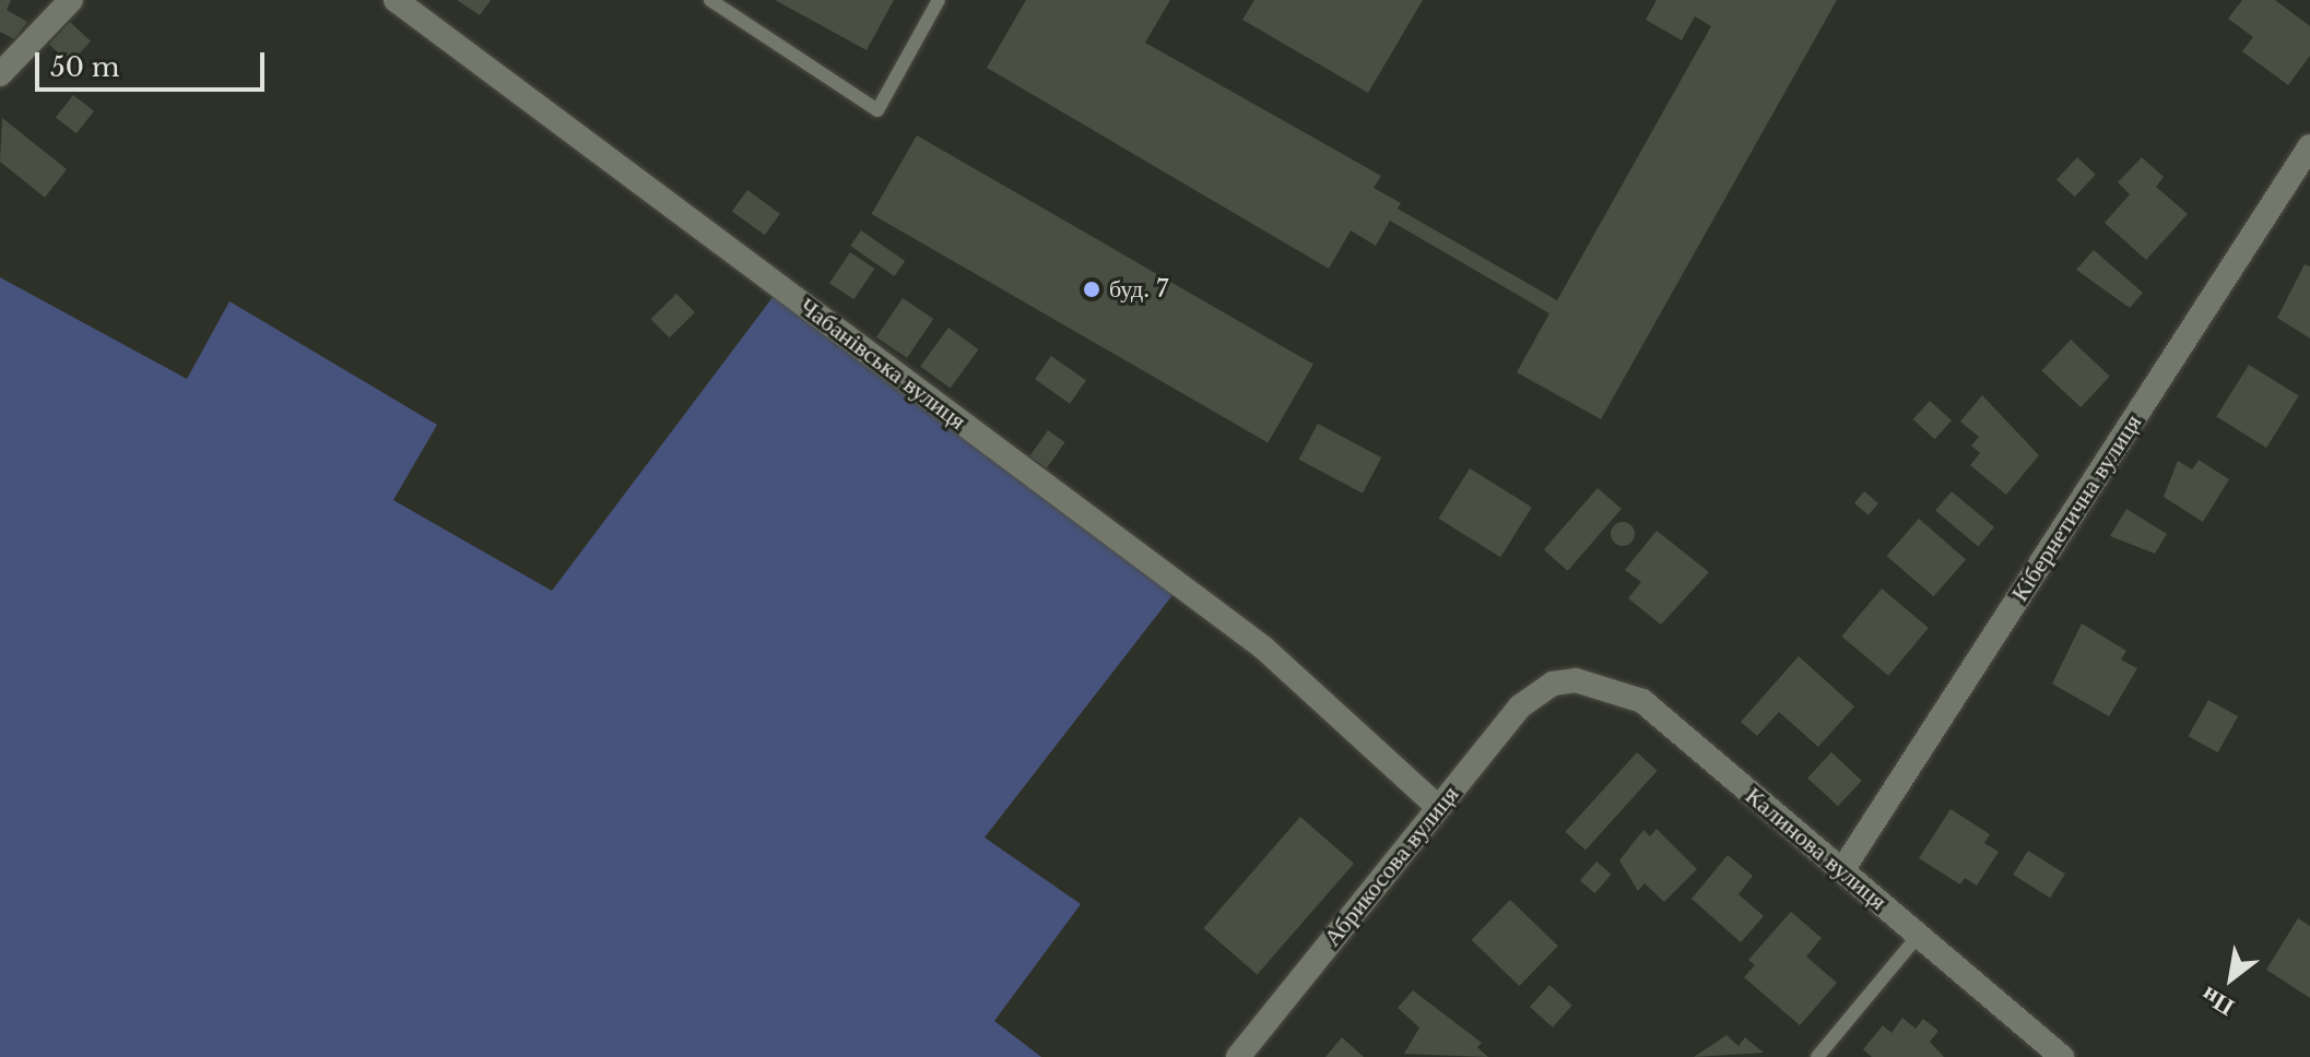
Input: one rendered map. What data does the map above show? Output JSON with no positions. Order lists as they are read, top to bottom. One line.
{"streets":{"street":["Чабанівська вулиця","Кібернетична вулиця","Калинова вулиця","Абрикосова вулиця"]},"crossings":[["Чабанівська вулиця","Абрикосова вулиця"],["Кібернетична вулиця","Калинова вулиця"],["Калинова вулиця","Абрикосова вулиця"]],"places":["буд. 7"],"scale_bar":"50 m","north":"bottom left"}
